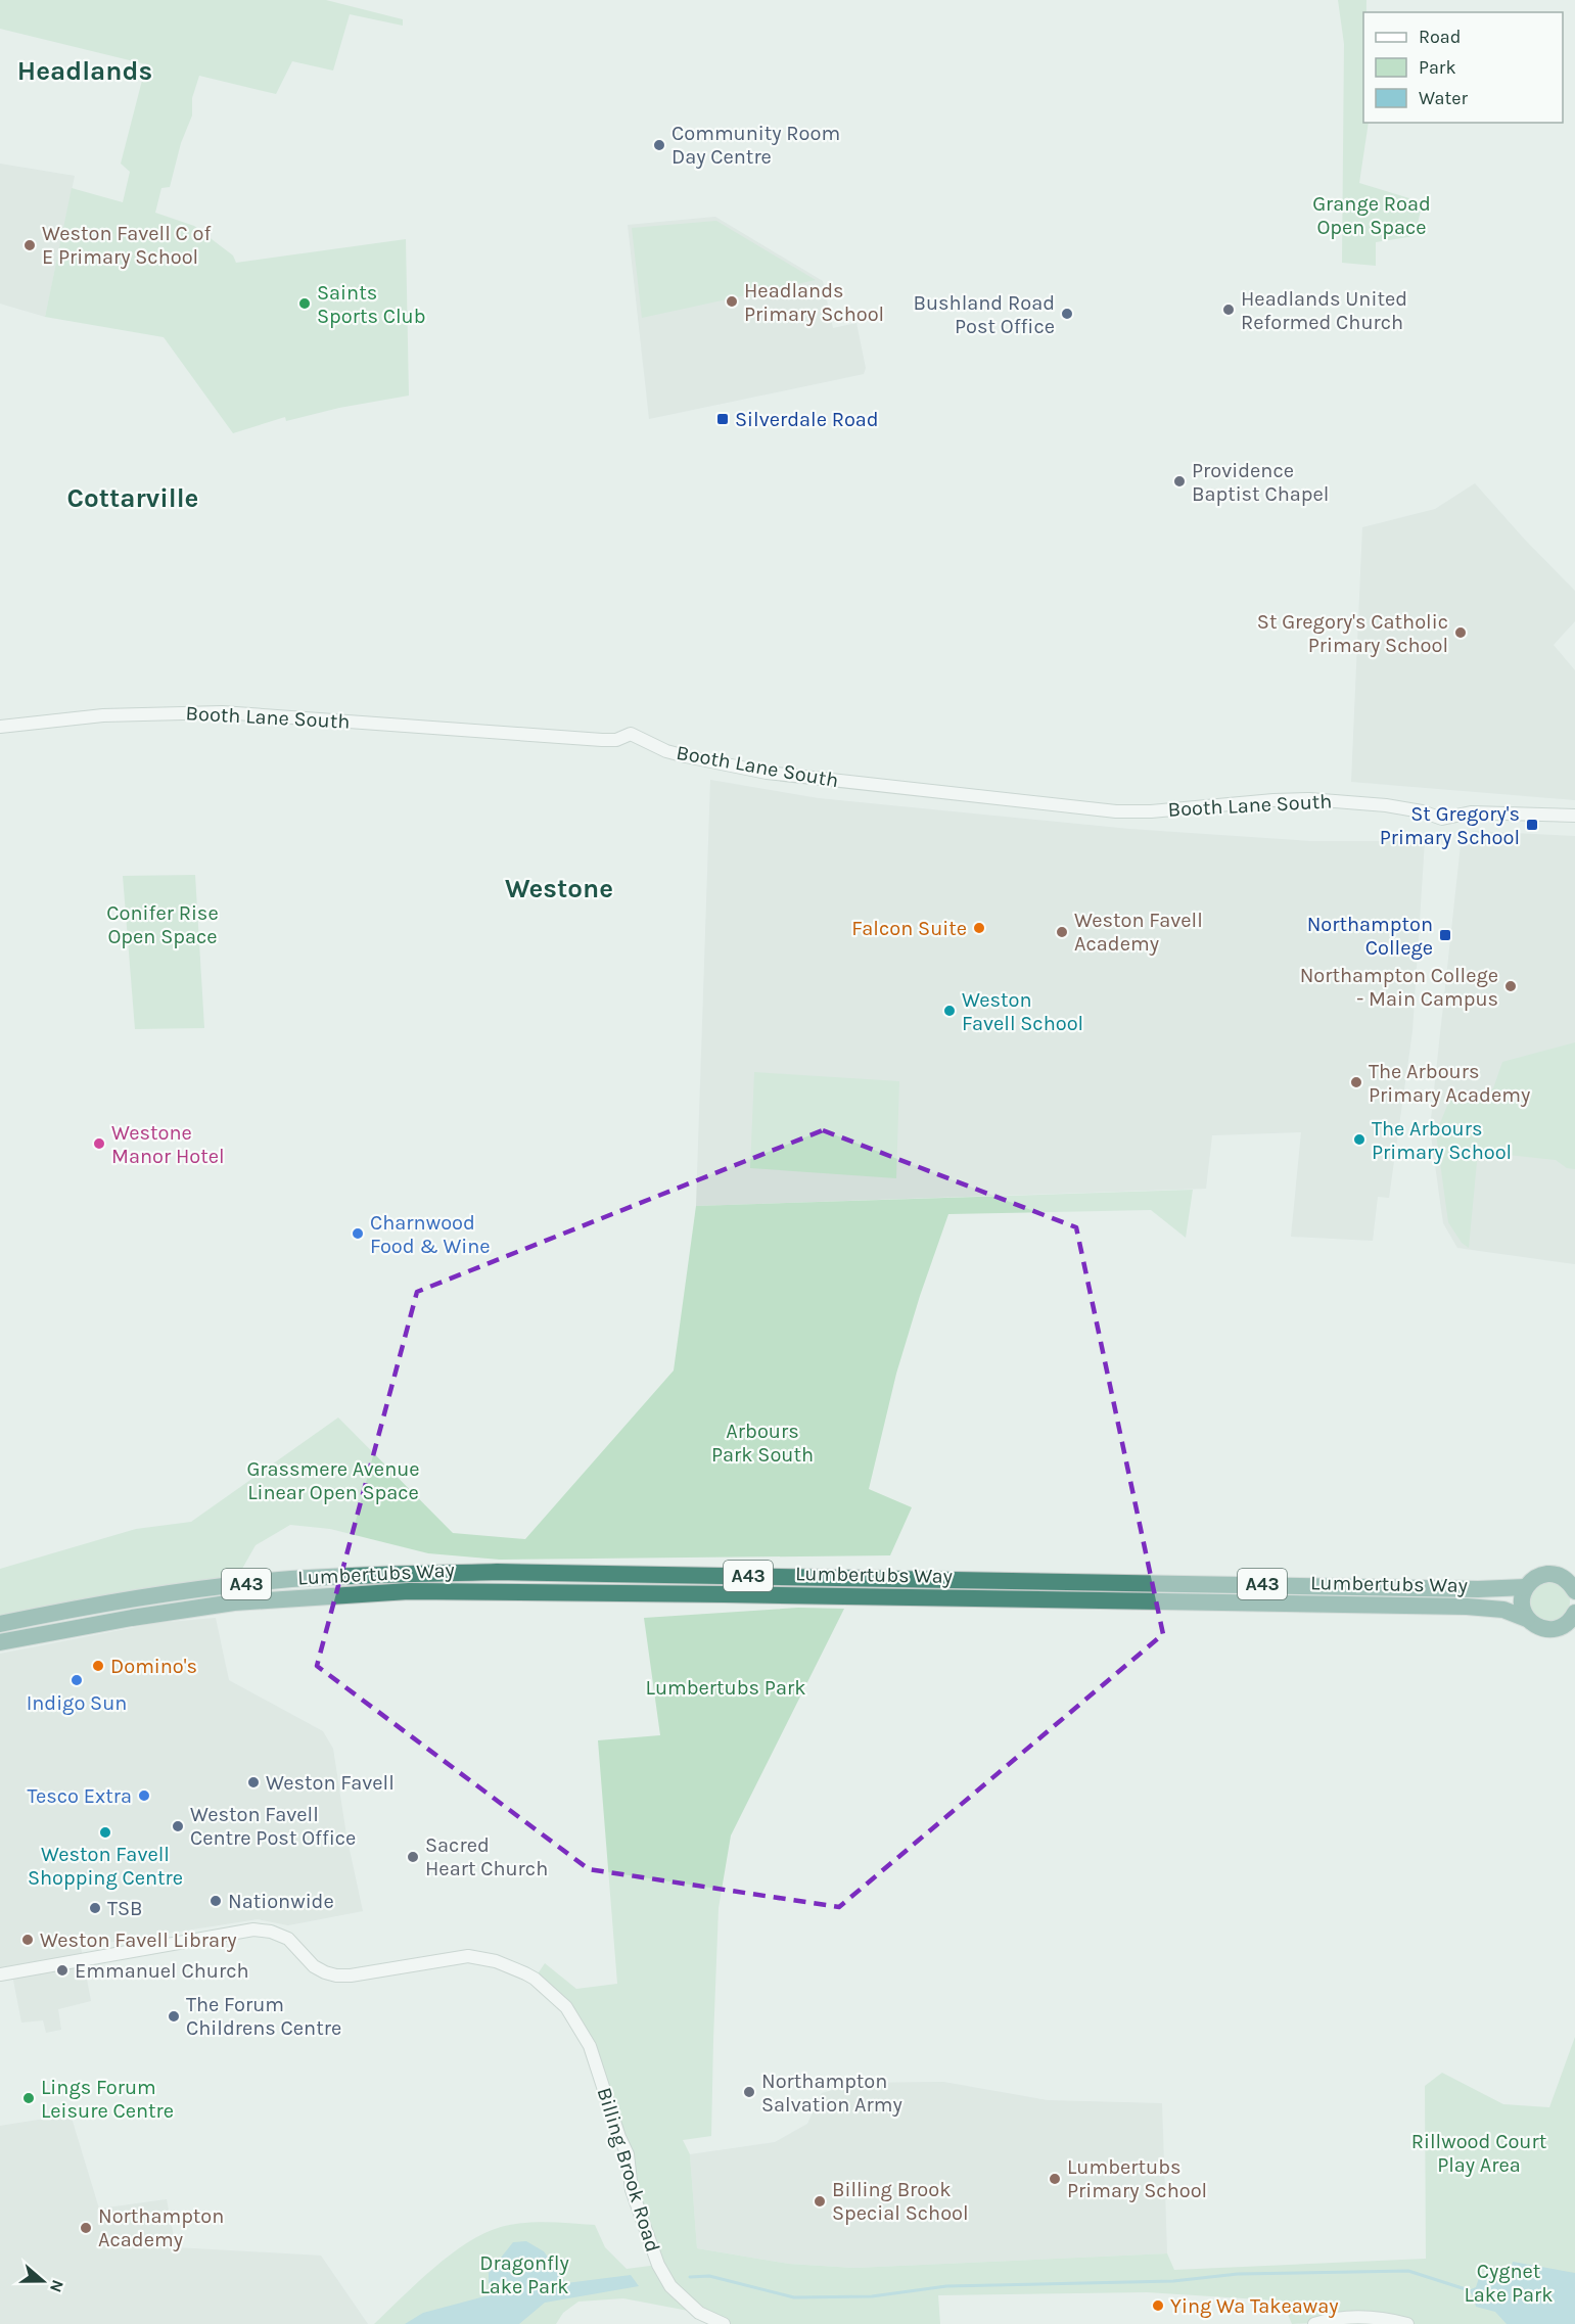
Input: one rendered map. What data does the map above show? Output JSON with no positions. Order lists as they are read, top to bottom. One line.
{"streets":{"highway":["Lumbertubs Way","A43"],"street":["Booth Lane South","Billing Brook Road"]},"crossings":[["Lumbertubs Way","A43"]],"districts":["Headlands","Cottarville","Westone"],"parks":["Grange Road Open Space","Conifer Rise Open Space","Arbours Park South","Grassmere Avenue Linear Open Space","Lumbertubs Park","Rillwood Court Play Area","Dragonfly Lake Park","Cygnet Lake Park"],"places":{"other":["Community Room Day Centre","Weston Favell C of E Primary School","Headlands Primary School","Saints Sports Club","Headlands United Reformed Church","Bushland Road Post Office","Providence Baptist Chapel","St Gregory's Catholic Primary School","Falcon Suite","Weston Favell Academy","Northampton College - Main Campus","Weston Favell School","The Arbours Primary Academy","The Arbours Primary School","Westone Manor Hotel","Charnwood Food & Wine","Domino's","Indigo Sun","Weston Favell","Tesco Extra","Weston Favell Centre Post Office","Weston Favell Shopping Centre","Sacred Heart Church","Nationwide","TSB","Weston Favell Library","Emmanuel Church","The Forum Childrens Centre","Northampton Salvation Army","Lings Forum Leisure Centre","Lumbertubs Primary School","Billing Brook Special School","Northampton Academy","Ying Wa Takeaway"],"transit":["Silverdale Road","St Gregory's Primary School","Northampton College"]},"legend":["Road","Park","Water"],"north":"right"}
